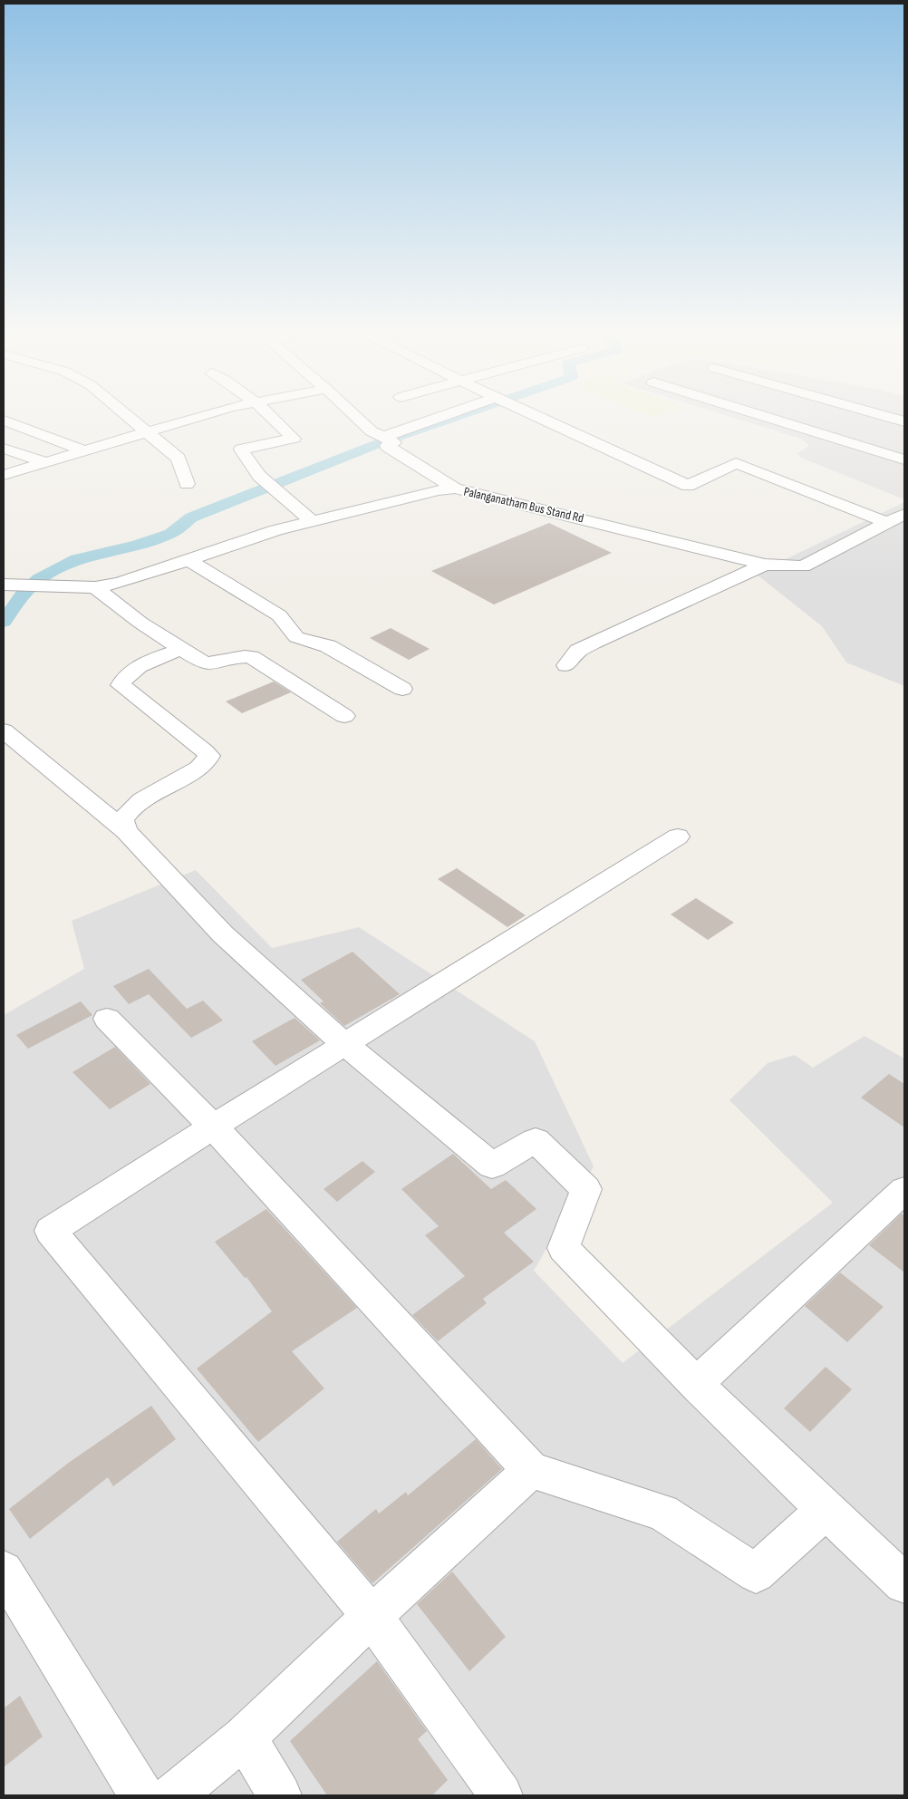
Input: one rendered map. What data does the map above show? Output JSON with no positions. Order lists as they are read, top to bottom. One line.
{"streets":{"street":["Palanganatham Bus Stand Rd"]}}
